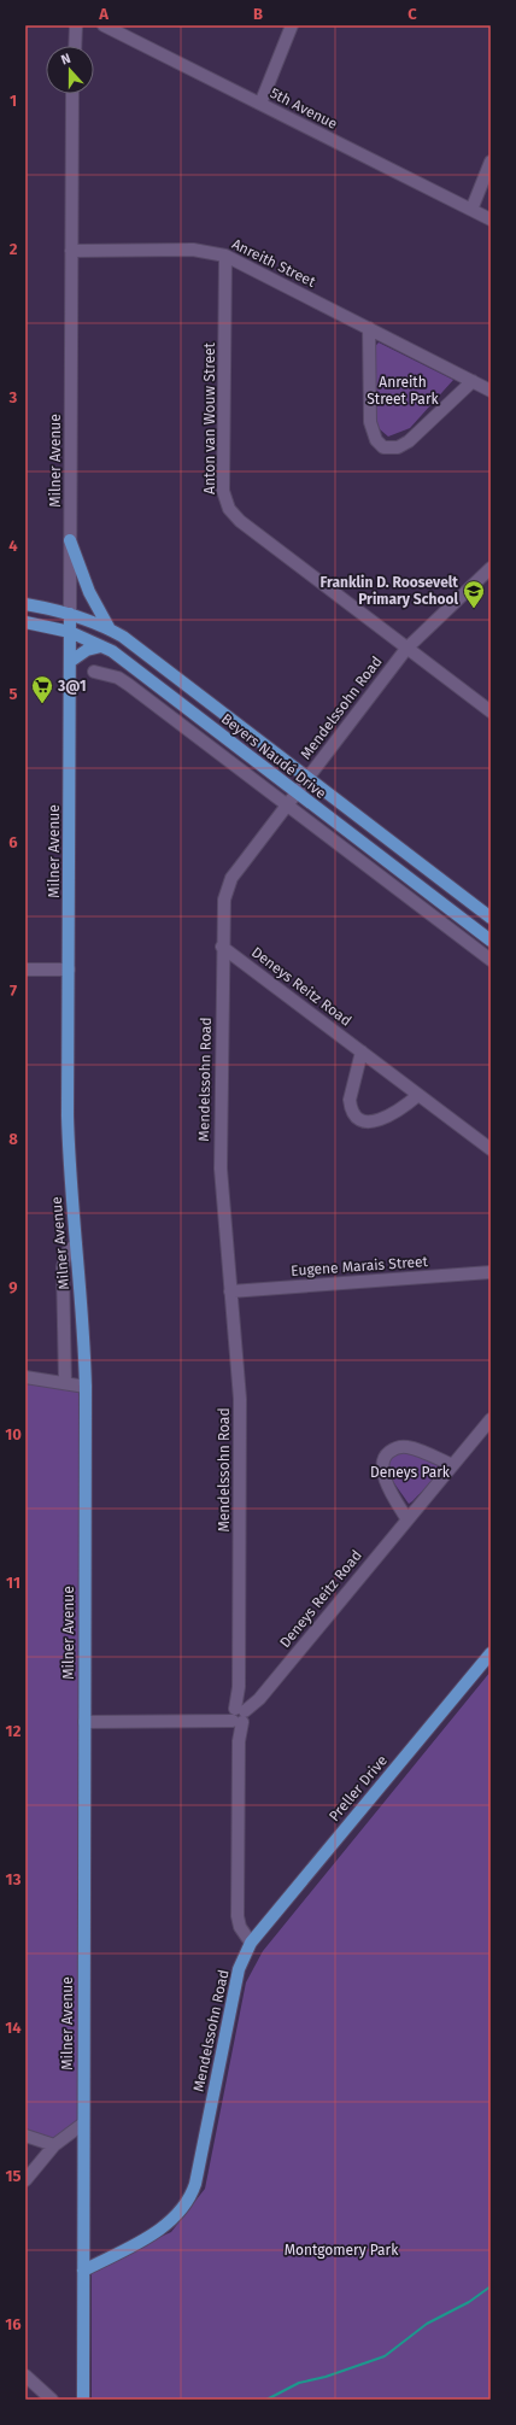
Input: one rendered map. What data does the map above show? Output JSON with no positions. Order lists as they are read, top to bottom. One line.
{"streets":{"main road":["Milner Avenue","Mendelssohn Road","Beyers Naudé Drive","Preller Drive"],"street":["5th Avenue","Anreith Street","Anton van Wouw Street","Deneys Reitz Road","Eugene Marais Street"]},"crossings":[["Anreith Street","Anton van Wouw Street"],["Anreith Street","Milner Avenue"],["Anton van Wouw Street","Mendelssohn Road"],["Milner Avenue","Mendelssohn Road"],["Milner Avenue","Beyers Naudé Drive"],["Mendelssohn Road","Beyers Naudé Drive"],["Mendelssohn Road","Deneys Reitz Road"],["Mendelssohn Road","Eugene Marais Street"],["Mendelssohn Road","Preller Drive"]],"parks":["Anreith Street Park","Deneys Park","Montgomery Park"],"places":{"school or university":["Franklin D. Roosevelt Primary School"],"supermarket":["3@1"]},"north":"top","grid":{"columns":["A","B","C"],"rows":["1","2","3","4","5","6","7","8","9","10","11","12","13","14","15","16"]}}
